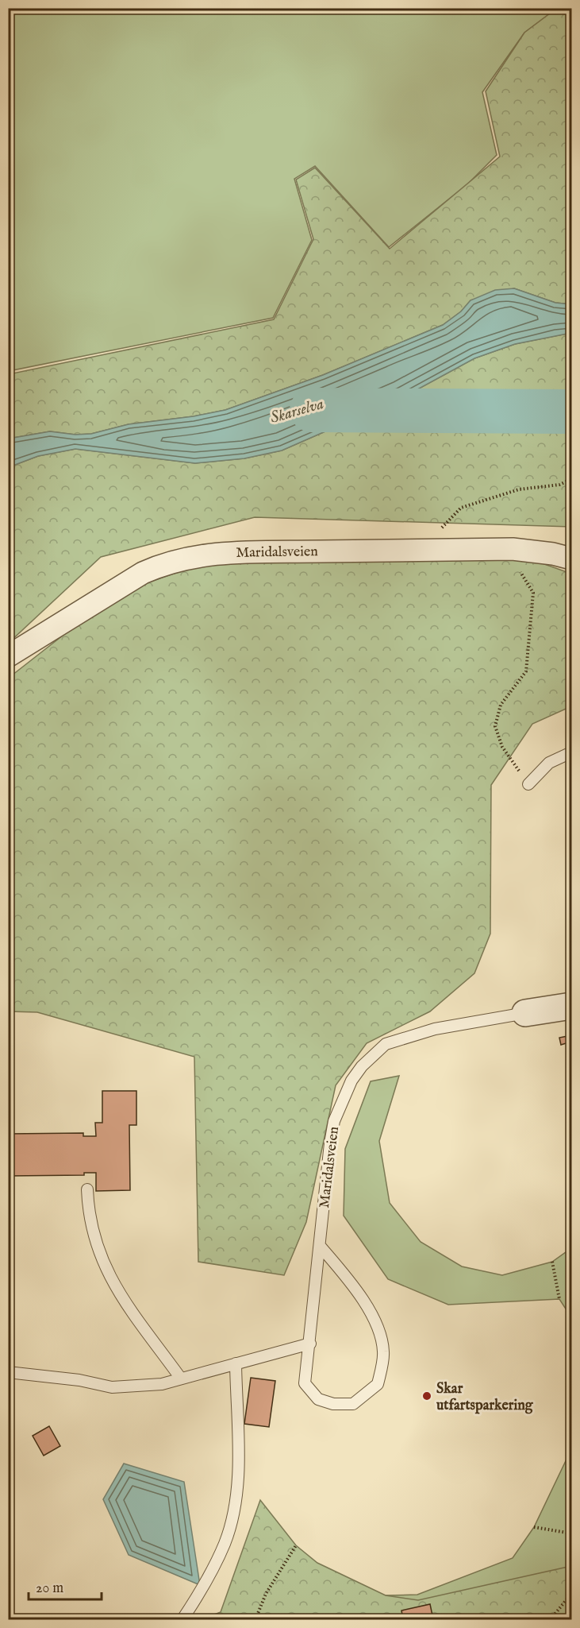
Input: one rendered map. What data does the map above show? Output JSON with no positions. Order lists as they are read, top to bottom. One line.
{"streets":{"street":["Maridalsveien"]},"water":["Skarselva"],"places":["Skar utfartsparkering"],"scale_bar":"20 m"}
